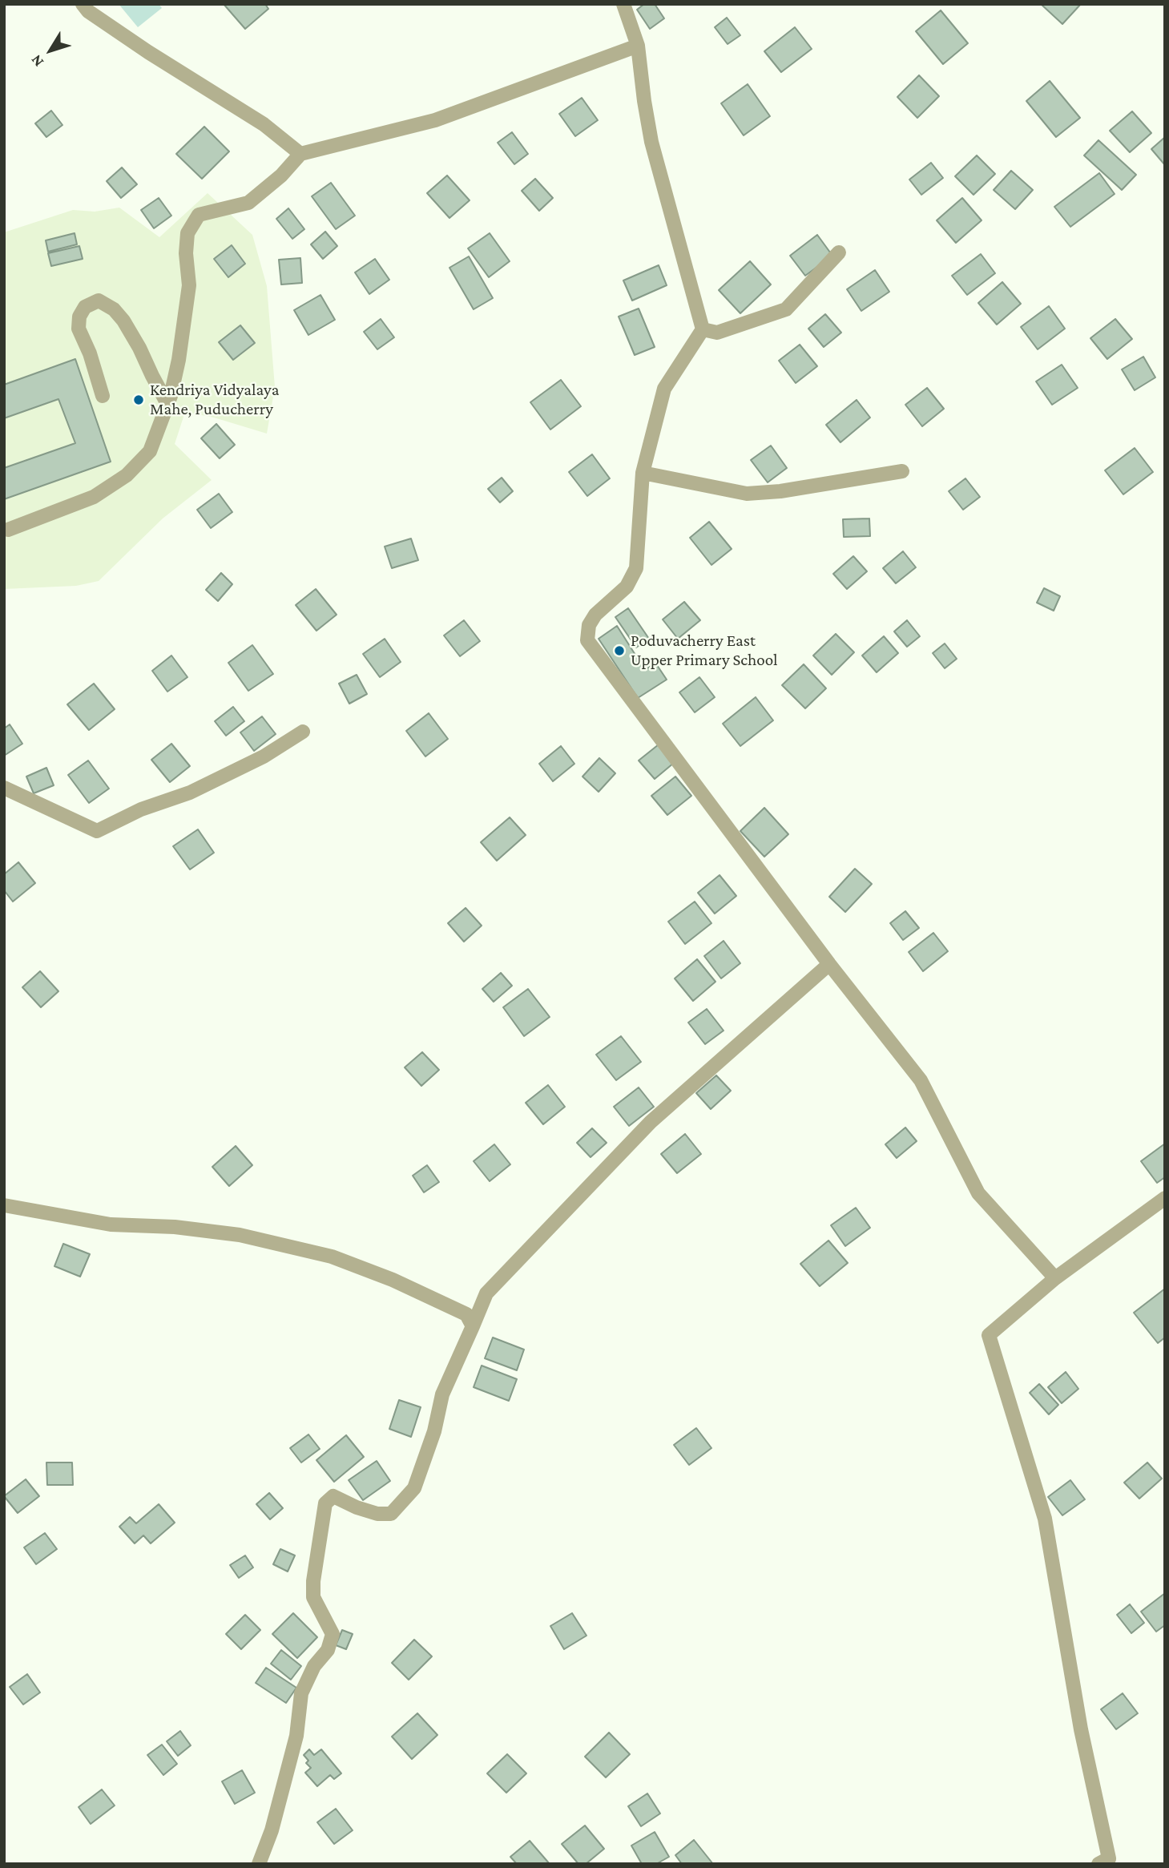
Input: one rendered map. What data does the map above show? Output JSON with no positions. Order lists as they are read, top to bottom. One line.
{"places":["Kendriya Vidyalaya Mahe, Puducherry","Poduvacherry East Upper Primary School"],"north":"bottom left"}
